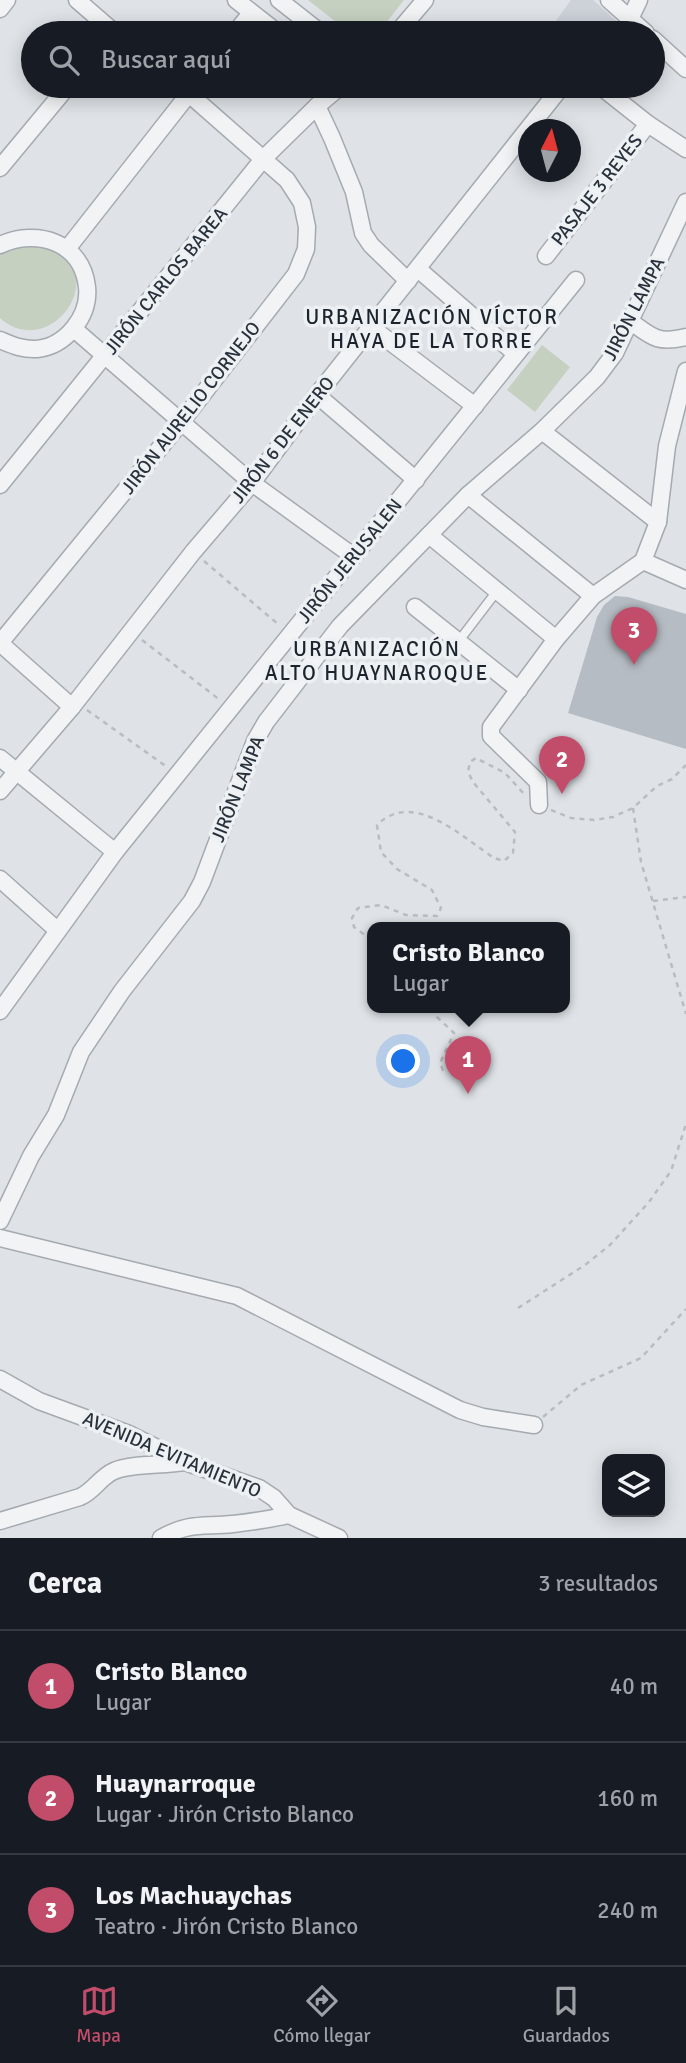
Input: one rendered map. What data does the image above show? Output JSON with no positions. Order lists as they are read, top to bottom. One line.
{"streets":{"street":["PASAJE 3 REYES","JIRÓN CARLOS BAREA","JIRÓN LAMPA","JIRÓN AURELIO CORNEJO","JIRÓN 6 DE ENERO","JIRÓN JERUSALEN","AVENIDA EVITAMIENTO"]},"crossings":[["JIRÓN CARLOS BAREA","JIRÓN AURELIO CORNEJO"]],"districts":["URBANIZACIÓN VÍCTOR HAYA DE LA TORRE","URBANIZACIÓN ALTO HUAYNAROQUE"],"north":"top","page":{"search":"Buscar aquí","pins":["3","2","1"],"popup":["Cristo Blanco","Lugar"],"heading":["Cerca","3 resultados"],"list":[{"mark":"1","name":"Cristo Blanco","note":"Lugar","value":"40 m"},{"mark":"2","name":"Huaynarroque","note":"Lugar · Jirón Cristo Blanco","value":"160 m"},{"mark":"3","name":"Los Machuaychas","note":"Teatro · Jirón Cristo Blanco","value":"240 m"}],"nav":["Mapa","Cómo llegar","Guardados"]}}
